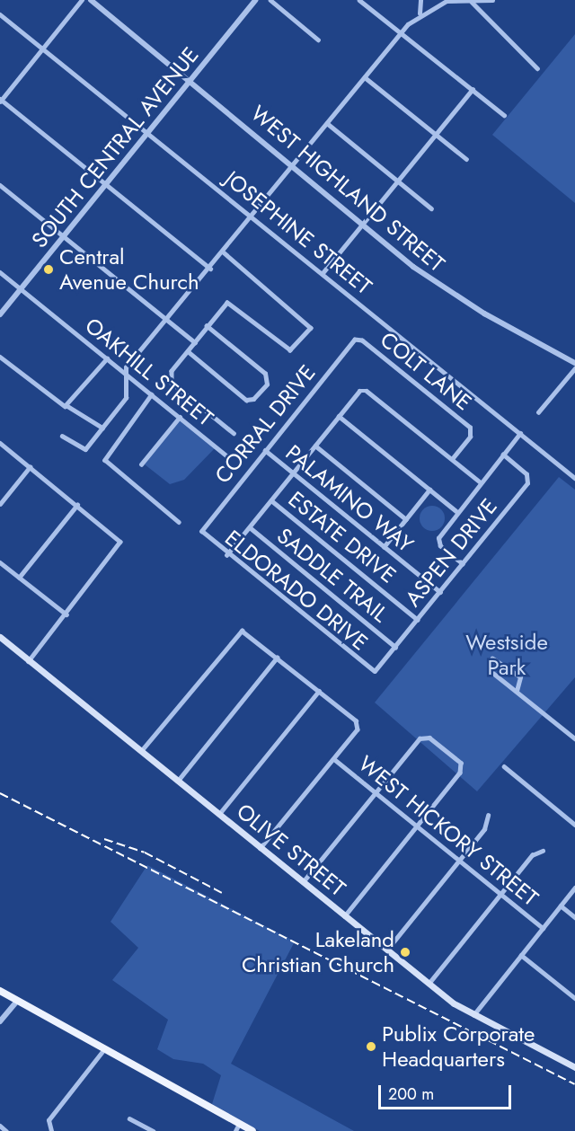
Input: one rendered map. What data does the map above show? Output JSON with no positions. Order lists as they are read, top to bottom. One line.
{"streets":{"main road":["OLIVE STREET"],"street":["SOUTH CENTRAL AVENUE","WEST HIGHLAND STREET","JOSEPHINE STREET","COLT LANE","OAKHILL STREET","CORRAL DRIVE","PALAMINO WAY","ESTATE DRIVE","ASPEN DRIVE","SADDLE TRAIL","ELDORADO DRIVE","WEST HICKORY STREET"]},"crossings":[["SOUTH CENTRAL AVENUE","WEST HIGHLAND STREET"],["SOUTH CENTRAL AVENUE","JOSEPHINE STREET"],["SOUTH CENTRAL AVENUE","OAKHILL STREET"],["COLT LANE","CORRAL DRIVE"],["CORRAL DRIVE","PALAMINO WAY"],["CORRAL DRIVE","ELDORADO DRIVE"],["PALAMINO WAY","ASPEN DRIVE"],["ESTATE DRIVE","ASPEN DRIVE"],["ASPEN DRIVE","SADDLE TRAIL"],["ASPEN DRIVE","ELDORADO DRIVE"]],"parks":["Westside Park"],"places":["Central Avenue Church","Lakeland Christian Church","Publix Corporate Headquarters"],"scale_bar":"200 m"}
